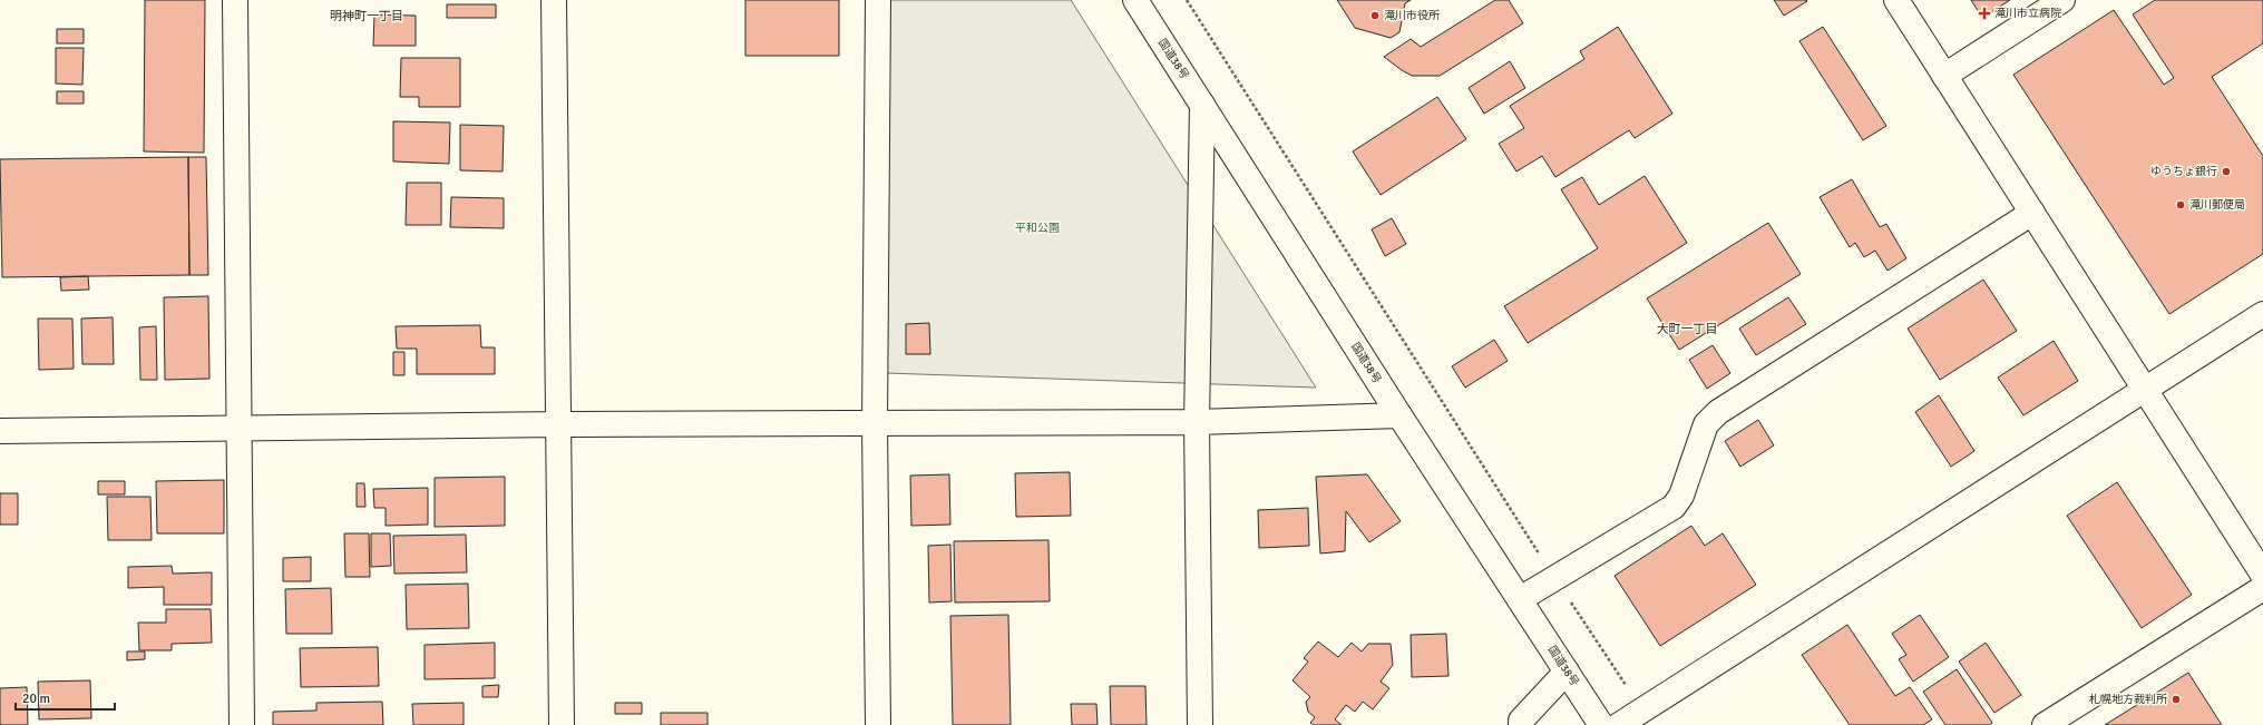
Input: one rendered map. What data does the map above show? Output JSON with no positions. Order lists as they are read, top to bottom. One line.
{"streets":{"main road":["国道38号"]},"districts":["明神町一丁目","大町一丁目"],"parks":["平和公園"],"places":{"health":["滝川市立病院"],"other":["滝川市役所","ゆうちょ銀行","滝川郵便局","札幌地方裁判所"]},"scale_bar":"20 m"}
